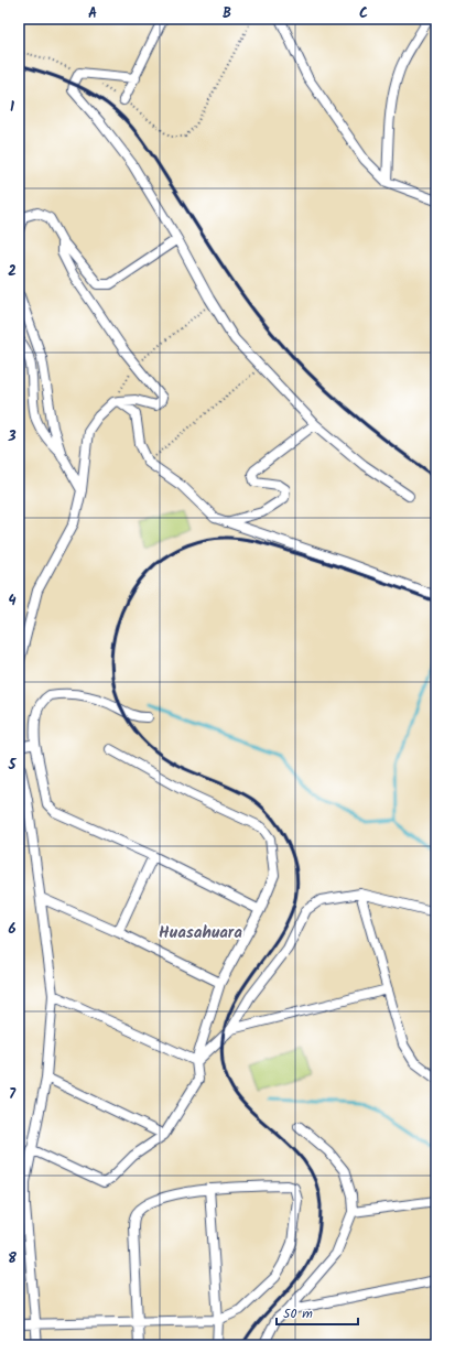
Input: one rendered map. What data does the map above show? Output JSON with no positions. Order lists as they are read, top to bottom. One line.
{"districts":["Huasahuara"],"scale_bar":"50 m","grid":{"columns":["A","B","C"],"rows":["1","2","3","4","5","6","7","8"]}}
